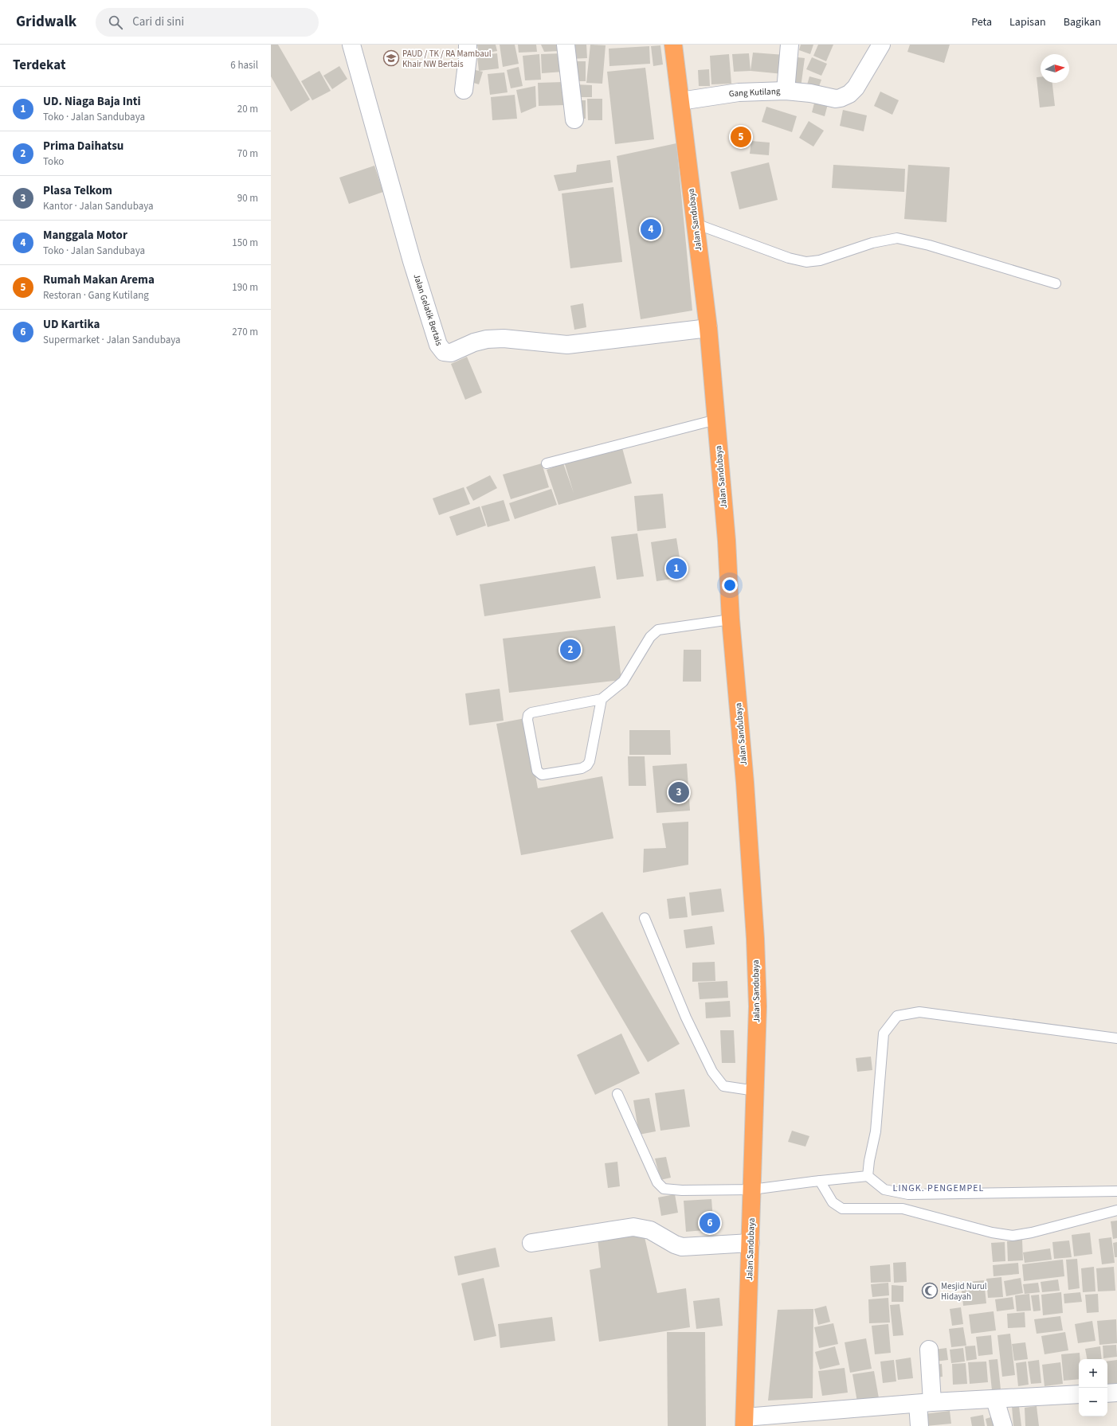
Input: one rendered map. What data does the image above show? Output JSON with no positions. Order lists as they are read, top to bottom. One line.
{"streets":{"highway":["Jalan Sandubaya"],"street":["Gang Kutilang","Jalan Gelatik Bertais"]},"crossings":[["Gang Kutilang","Jalan Sandubaya"],["Jalan Sandubaya","Jalan Gelatik Bertais"]],"districts":["LINGK. PENGEMPEL"],"places":{"school or university":["PAUD / TK / RA Mambaul Khair NW Bertais"],"mosque":["Mesjid Nurul Hidayah"]},"north":"right","page":{"header":"Gridwalk","search":"Cari di sini","nav":["Peta","Lapisan","Bagikan"],"heading":["Terdekat","6 hasil"],"list":[{"mark":"1","name":"UD. Niaga Baja Inti","note":"Toko · Jalan Sandubaya","value":"20 m"},{"mark":"2","name":"Prima Daihatsu","note":"Toko","value":"70 m"},{"mark":"3","name":"Plasa Telkom","note":"Kantor · Jalan Sandubaya","value":"90 m"},{"mark":"4","name":"Manggala Motor","note":"Toko · Jalan Sandubaya","value":"150 m"},{"mark":"5","name":"Rumah Makan Arema","note":"Restoran · Gang Kutilang","value":"190 m"},{"mark":"6","name":"UD Kartika","note":"Supermarket · Jalan Sandubaya","value":"270 m"}],"pins":["5","4","1","2","3","6"],"map_buttons":["+","−"]}}
